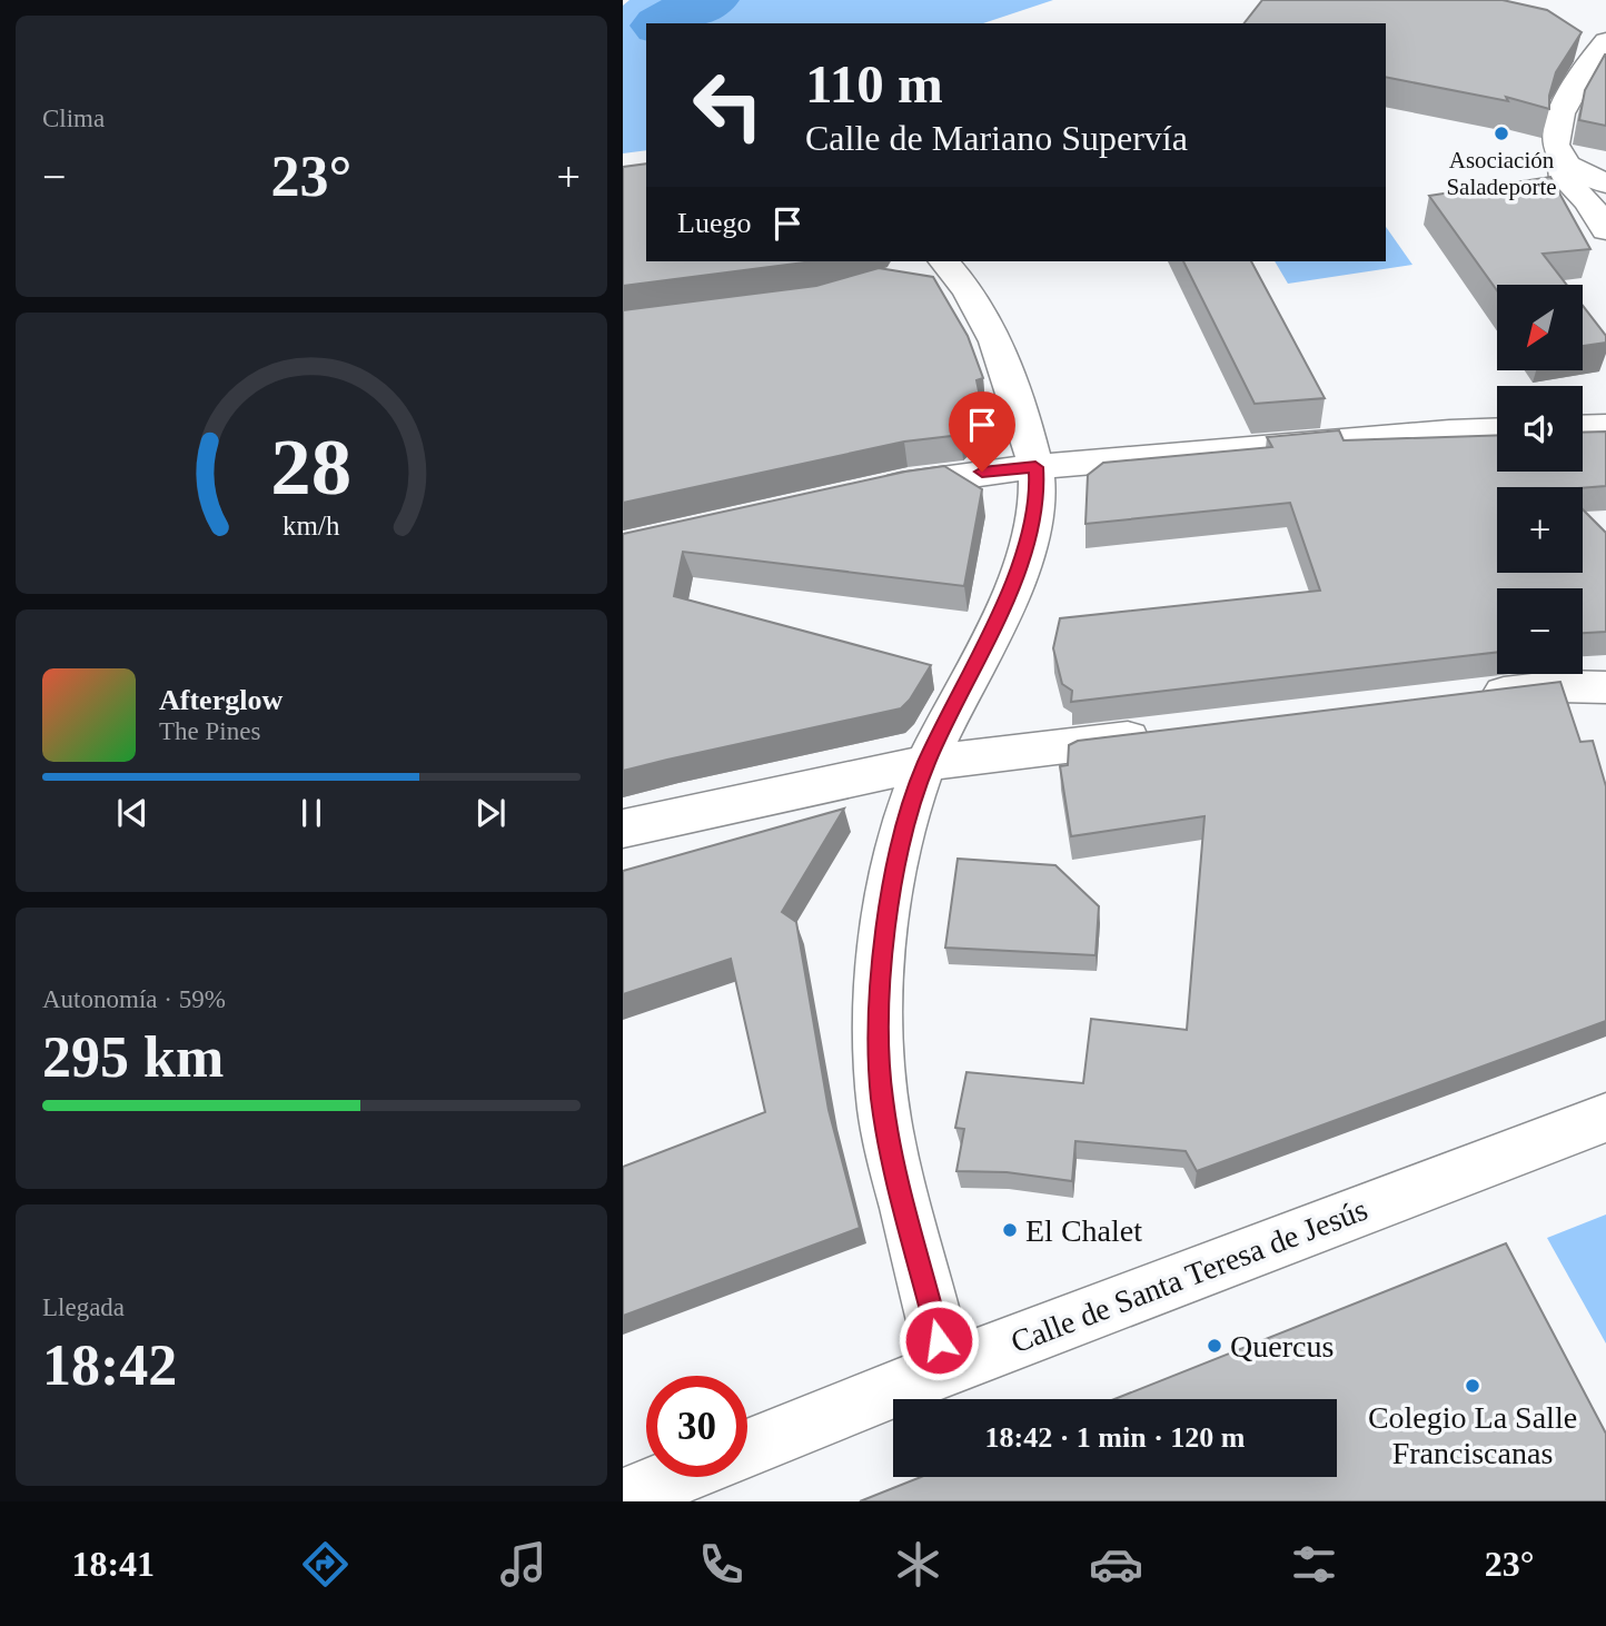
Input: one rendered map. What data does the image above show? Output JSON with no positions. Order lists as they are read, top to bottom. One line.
{"streets":{"street":["Calle de Santa Teresa de Jesús"]},"places":["Asociación Saladeporte","El Chalet","Quercus","Colegio La Salle Franciscanas"],"north":"bottom left","page":{"tile":["Clima",["Autonomía · 59%","295 km"],["Llegada","18:42"]],"turn":["110 m","Calle de Mariano Supervía"],"heat":["−","23°","+"],"then":"Luego","map_buttons":["+","−"],"song":["Afterglow","The Pines"],"limit":"30","trip":"18:42 · 1 min · 120 m","tabs":["18:41","23°"],"gauge":["28","km/h"]}}
